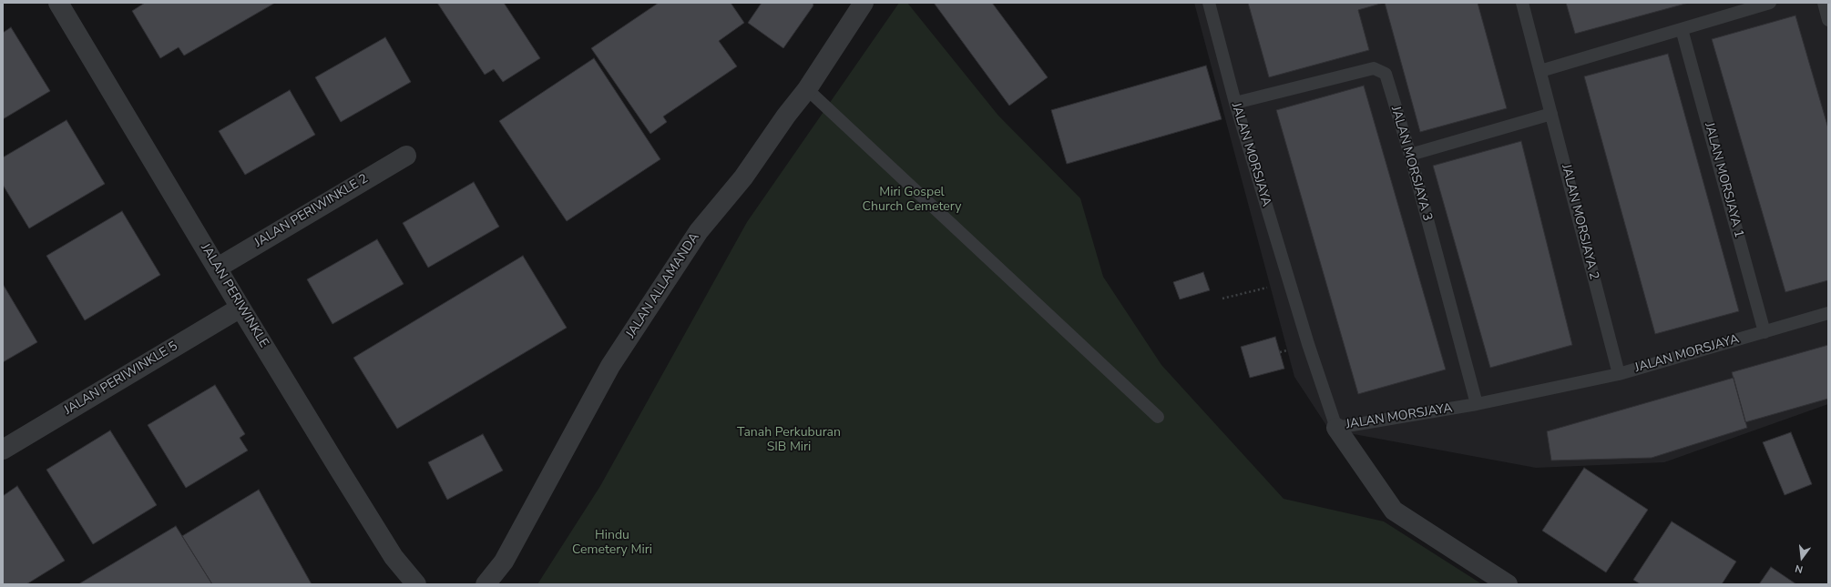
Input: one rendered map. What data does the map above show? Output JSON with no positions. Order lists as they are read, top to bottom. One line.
{"streets":{"street":["JALAN PERIWINKLE 2","JALAN ALLAMANDA","JALAN PERIWINKLE","JALAN PERIWINKLE 5"],"lane":["JALAN MORSJAYA","JALAN MORSJAYA 3","JALAN MORSJAYA 1","JALAN MORSJAYA 2"]},"crossings":[["JALAN MORSJAYA","JALAN MORSJAYA 3"],["JALAN MORSJAYA","JALAN MORSJAYA 1"],["JALAN MORSJAYA","JALAN MORSJAYA 2"],["JALAN PERIWINKLE 2","JALAN PERIWINKLE"],["JALAN PERIWINKLE","JALAN PERIWINKLE 5"]],"parks":["Miri Gospel Church Cemetery","Tanah Perkuburan SIB Miri","Hindu Cemetery Miri"],"north":"bottom"}
